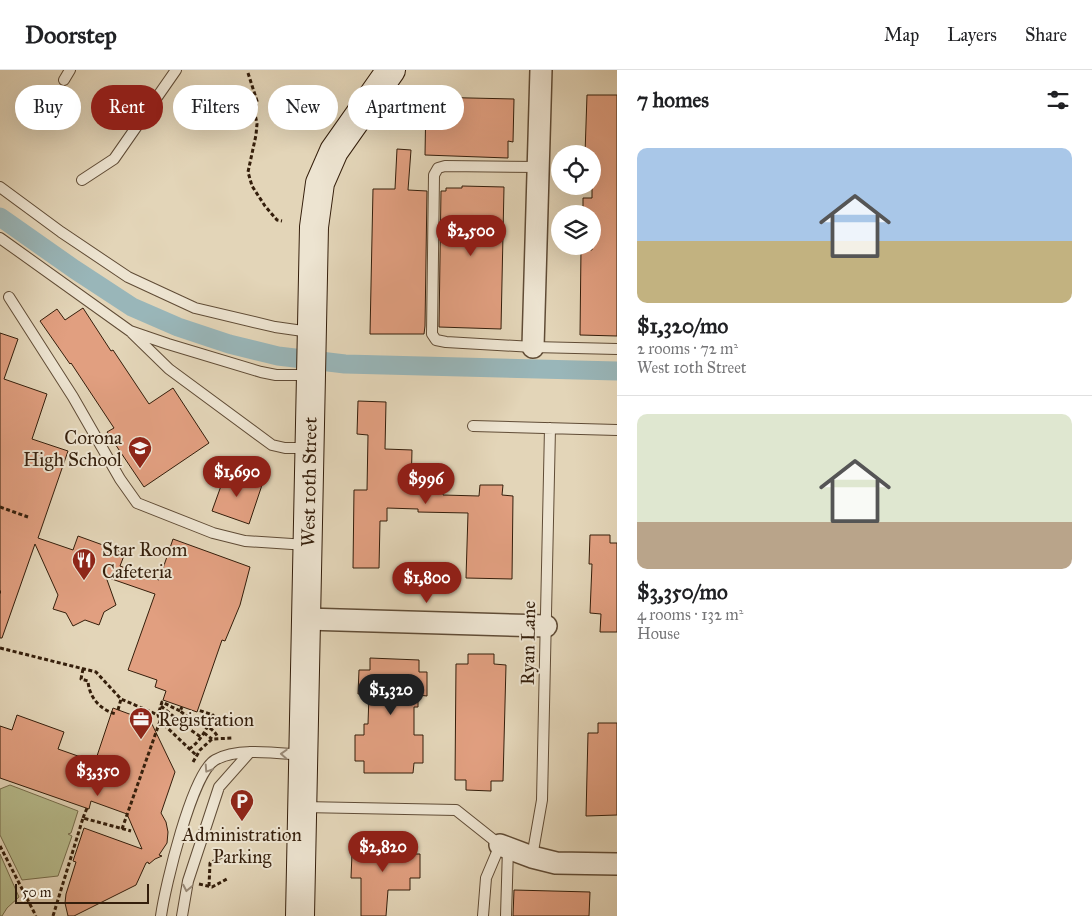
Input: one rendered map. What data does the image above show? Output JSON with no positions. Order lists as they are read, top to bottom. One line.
{"streets":{"main road":["West 10th Street"],"lane":["Ryan Lane"]},"places":{"school or university":["Corona High School"],"restaurant":["Star Room Cafeteria"],"office":["Registration"],"parking":["Administration Parking"]},"scale_bar":"50 m","page":{"header":"Doorstep","nav":["Map","Layers","Share"],"heading":"7 homes","chip":["Buy","Rent","Filters","New","Apartment"],"list":[{"name":"$1,320/mo","note":"2 rooms · 72 m² · West 10th Street"},{"name":"$3,350/mo","note":"4 rooms · 132 m² · House"}],"price":["$2,500","$1,690","$996","$1,800","$1,320","$3,350","$2,820"],"scale":"50 m"}}
